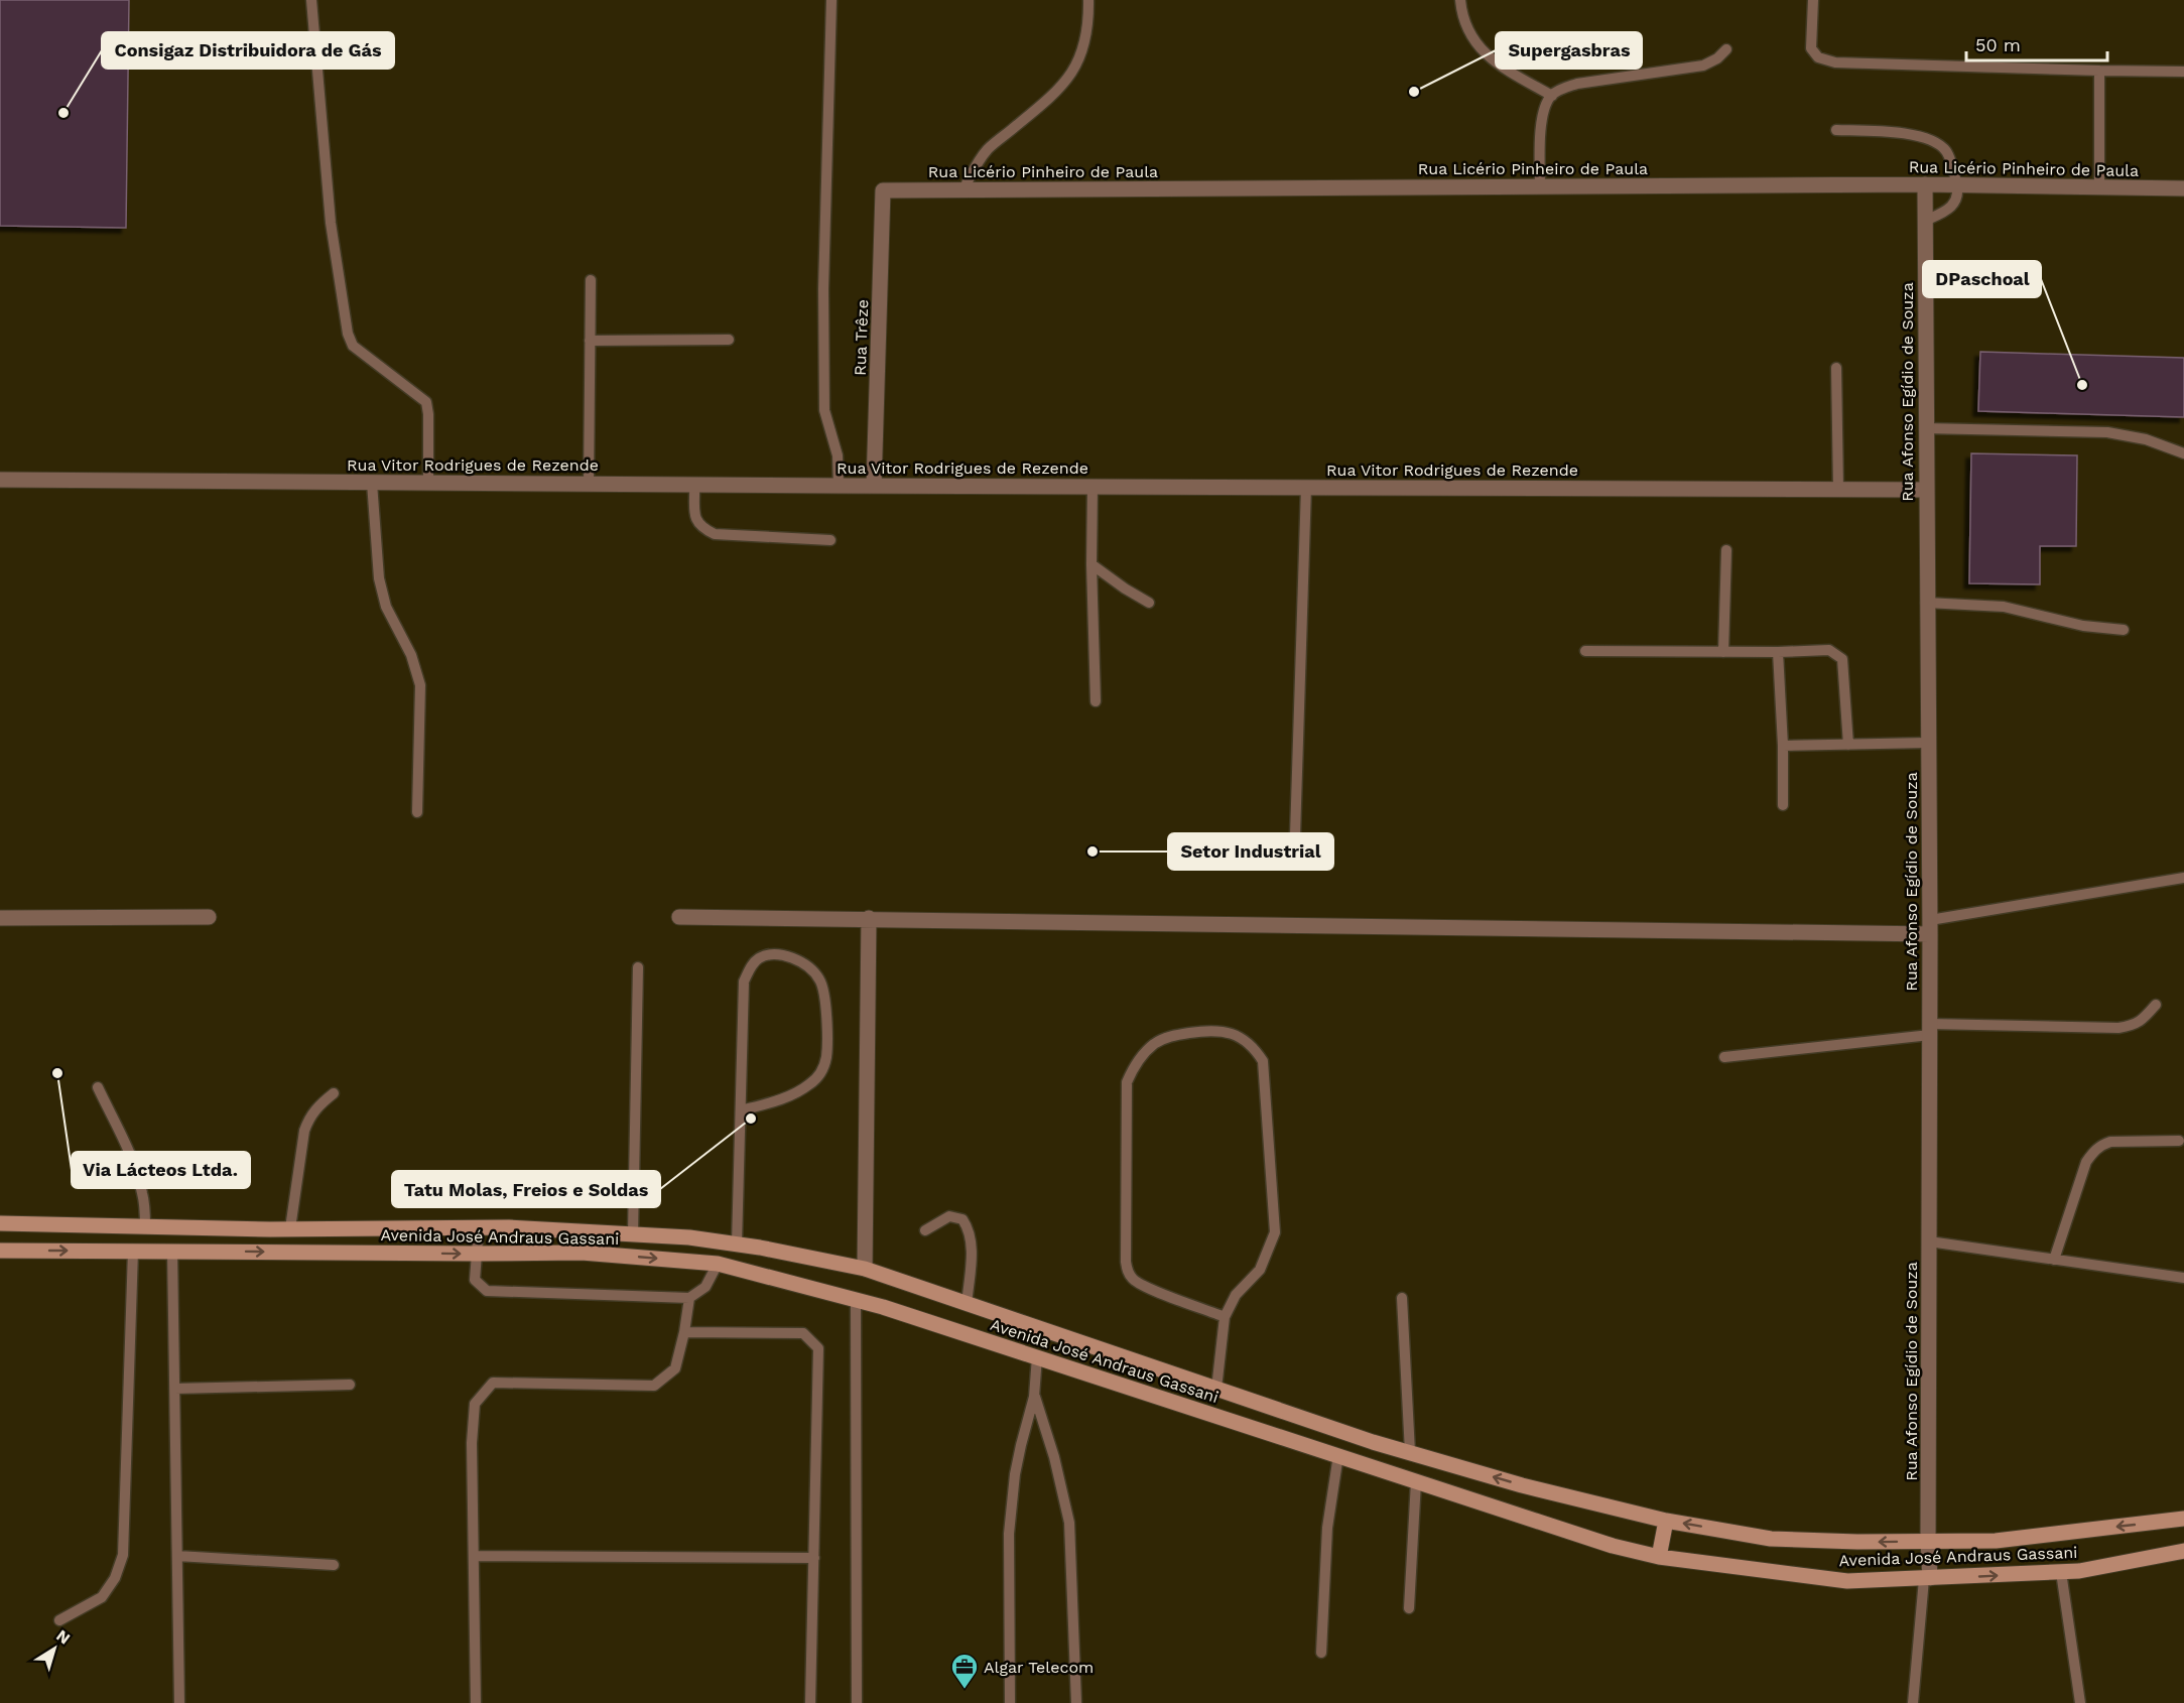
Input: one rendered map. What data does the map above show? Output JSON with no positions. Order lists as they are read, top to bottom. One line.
{"streets":{"main road":["Avenida José Andraus Gassani"],"street":["Rua Licério Pinheiro de Paula","Rua Trêze","Rua Afonso Egídio de Souza","Rua Vitor Rodrigues de Rezende"]},"crossings":[["Rua Licério Pinheiro de Paula","Rua Trêze"],["Rua Licério Pinheiro de Paula","Rua Afonso Egídio de Souza"],["Rua Trêze","Rua Vitor Rodrigues de Rezende"],["Rua Afonso Egídio de Souza","Rua Vitor Rodrigues de Rezende"],["Rua Afonso Egídio de Souza","Avenida José Andraus Gassani"]],"places":{"other":["Supergasbras","Consigaz Distribuidora de Gás","DPaschoal","Setor Industrial","Via Lácteos Ltda.","Tatu Molas, Freios e Soldas"],"office":["Algar Telecom"]},"scale_bar":"50 m","north":"top right"}
